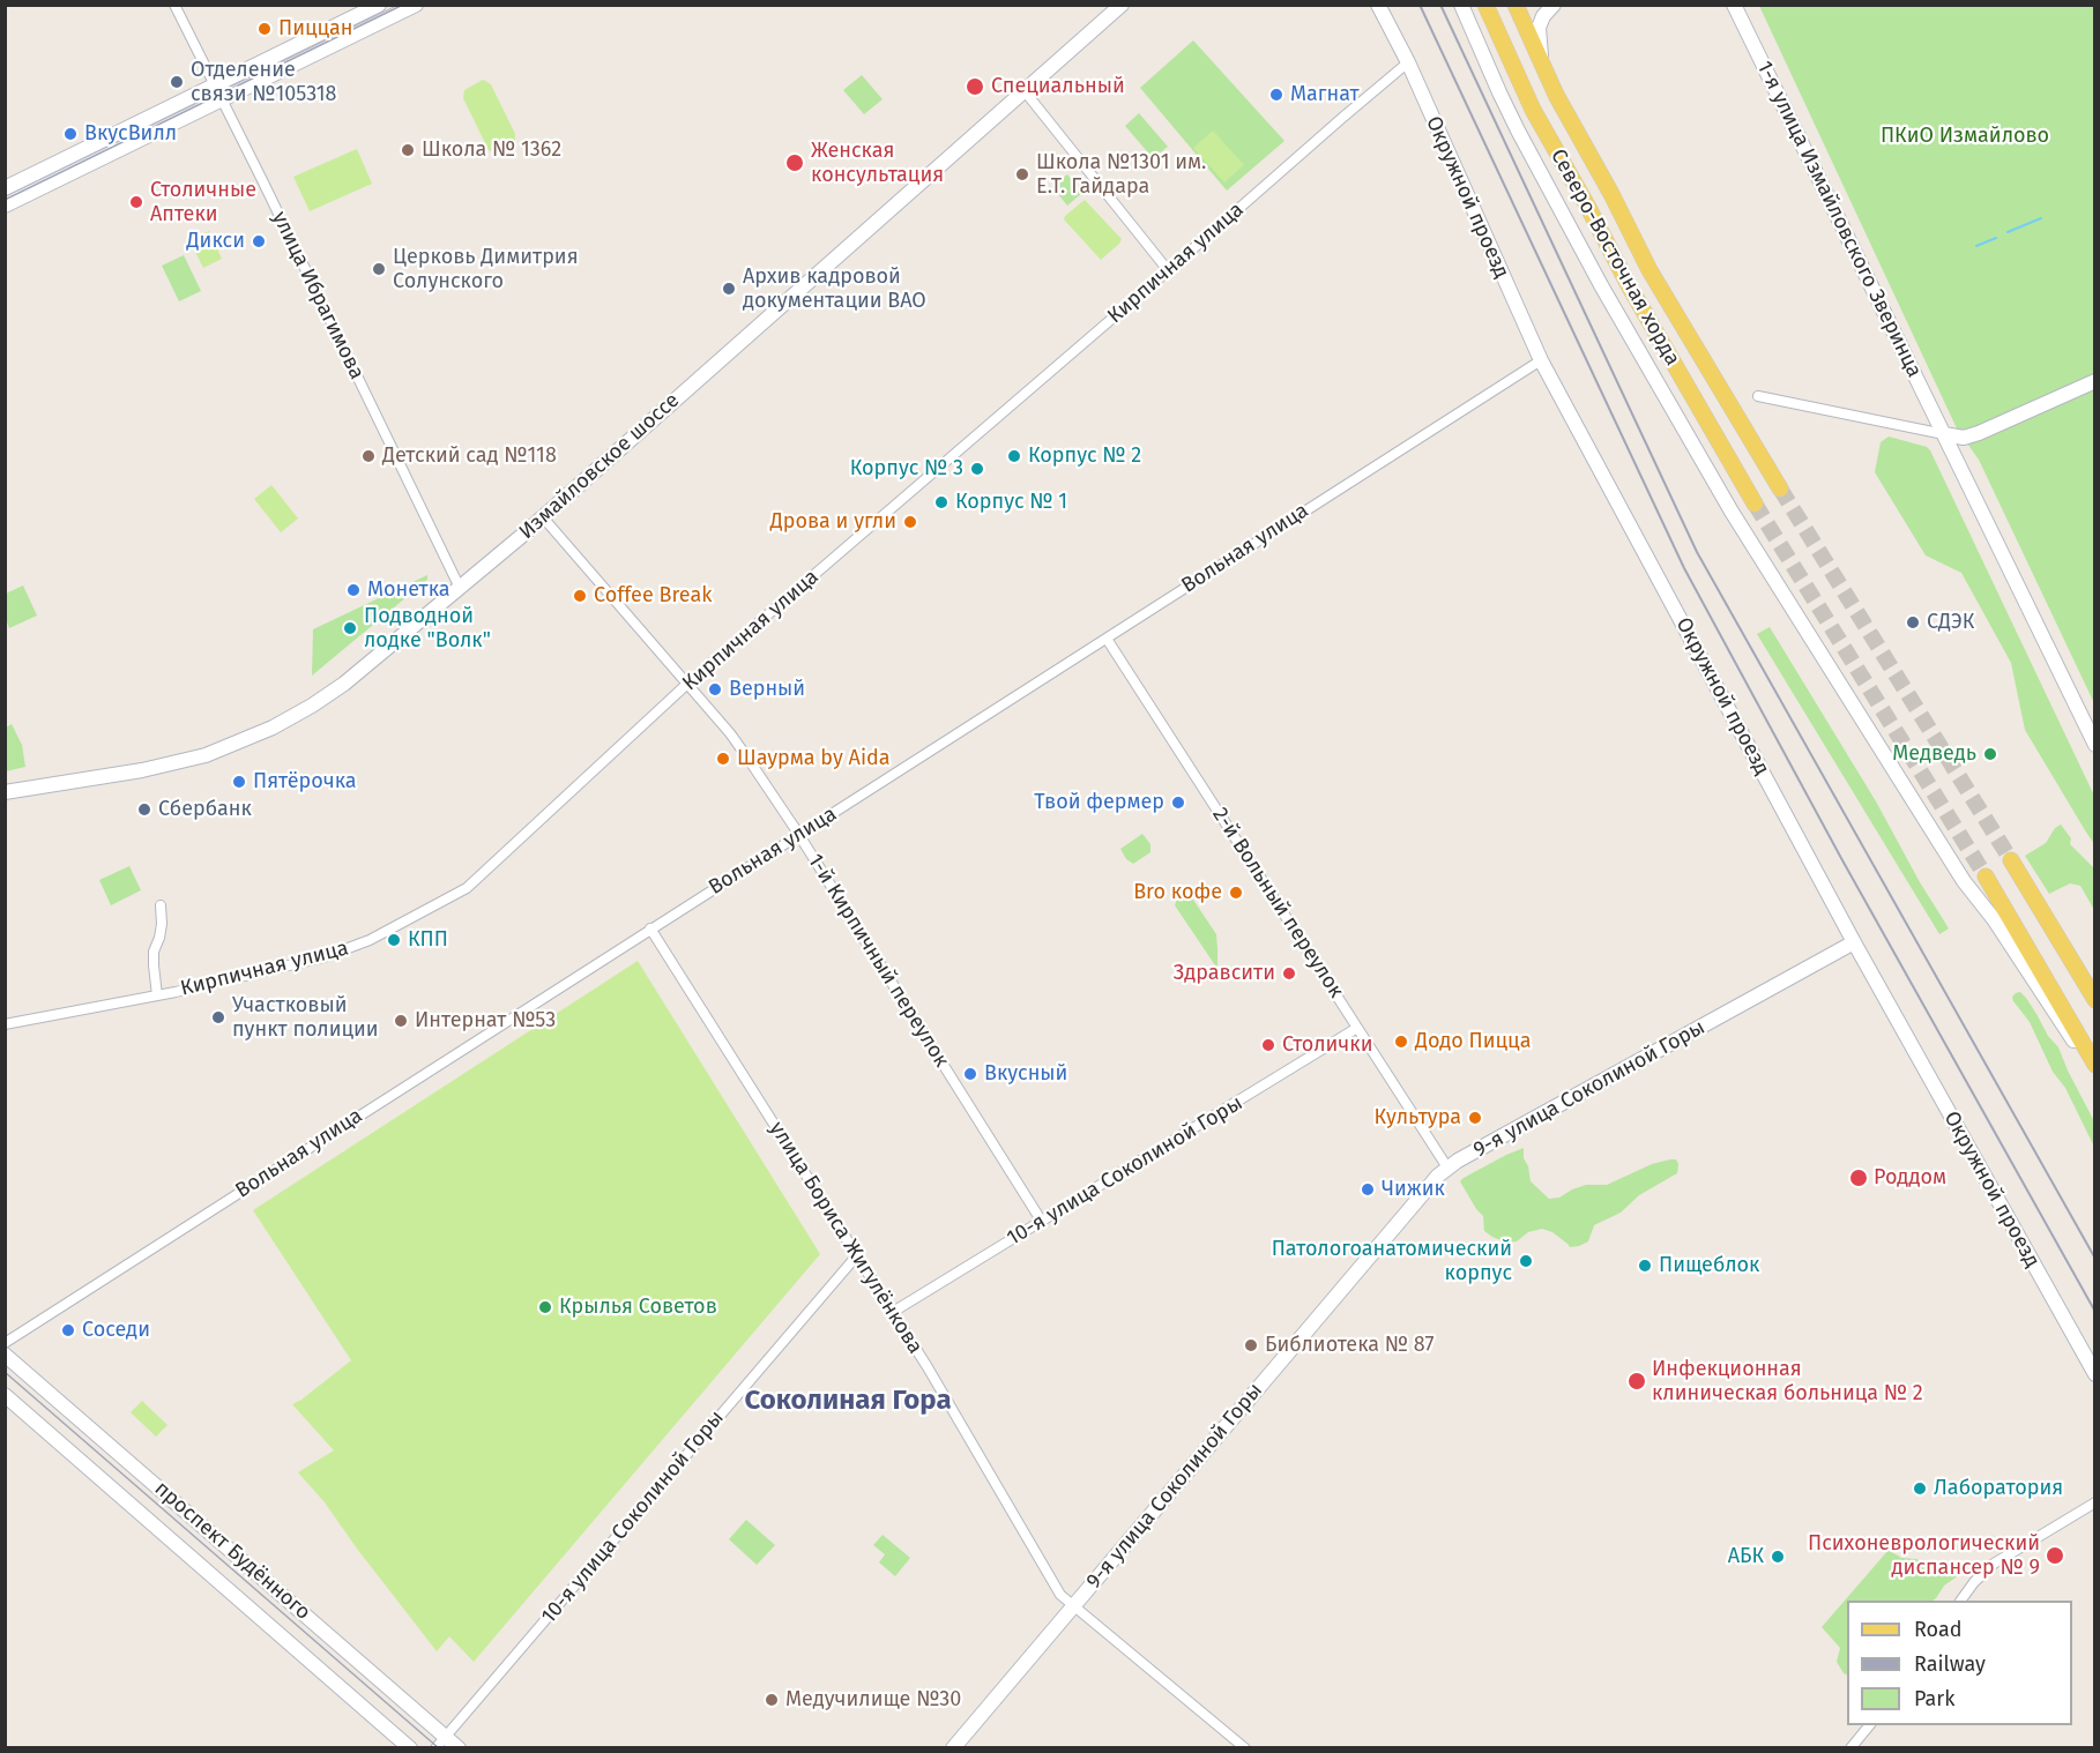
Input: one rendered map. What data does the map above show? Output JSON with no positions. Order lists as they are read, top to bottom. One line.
{"streets":{"main road":["Окружной проезд","1-я улица Измайловского Зверинца","Северо-Восточная хорда","Измайловское шоссе","9-я улица Соколиной Горы","проспект Будённого"],"street":["Кирпичная улица","улица Ибрагимова","Вольная улица","2-й Вольный переулок","1-й Кирпичный переулок","10-я улица Соколиной Горы","улица Бориса Жигулёнкова"]},"crossings":[["Окружной проезд","Кирпичная улица"],["Окружной проезд","Вольная улица"],["Окружной проезд","9-я улица Соколиной Горы"],["Кирпичная улица","1-й Кирпичный переулок"],["улица Ибрагимова","Измайловское шоссе"],["Измайловское шоссе","1-й Кирпичный переулок"],["Вольная улица","2-й Вольный переулок"],["Вольная улица","1-й Кирпичный переулок"],["Вольная улица","улица Бориса Жигулёнкова"],["2-й Вольный переулок","9-я улица Соколиной Горы"],["2-й Вольный переулок","10-я улица Соколиной Горы"],["1-й Кирпичный переулок","10-я улица Соколиной Горы"],["9-я улица Соколиной Горы","улица Бориса Жигулёнкова"],["10-я улица Соколиной Горы","улица Бориса Жигулёнкова"],["10-я улица Соколиной Горы","проспект Будённого"]],"districts":["Соколиная Гора"],"parks":["ПКиО Измайлово"],"places":["Пиццан","Отделение связи №105318","Специальный","Магнат","ВкусВилл","Школа № 1362","Женская консультация","Школа №1301 им. Е.Т. Гайдара","Столичные Аптеки","Дикси","Церковь Димитрия Солунского","Архив кадровой документации ВАО","Детский сад №118","Корпус № 2","Корпус № 3","Корпус № 1","Дрова и угли","Монетка","Coffee Break","СДЭК","Подводной лодке \"Волк\"","Верный","Медведь","Шаурма by Aida","Пятёрочка","Твой фермер","Сбербанк","Bro кофе","КПП","Здравсити","Участковый пункт полиции","Интернат №53","Додо Пицца","Столички","Вкусный","Культура","Роддом","Чижик","Патологоанатомический корпус","Пищеблок","Крылья Советов","Соседи","Библиотека № 87","Инфекционная клиническая больница № 2","Лаборатория","Психоневрологический диспансер № 9","АБК","Медучилище №30"],"legend":["Road","Railway","Park"]}
